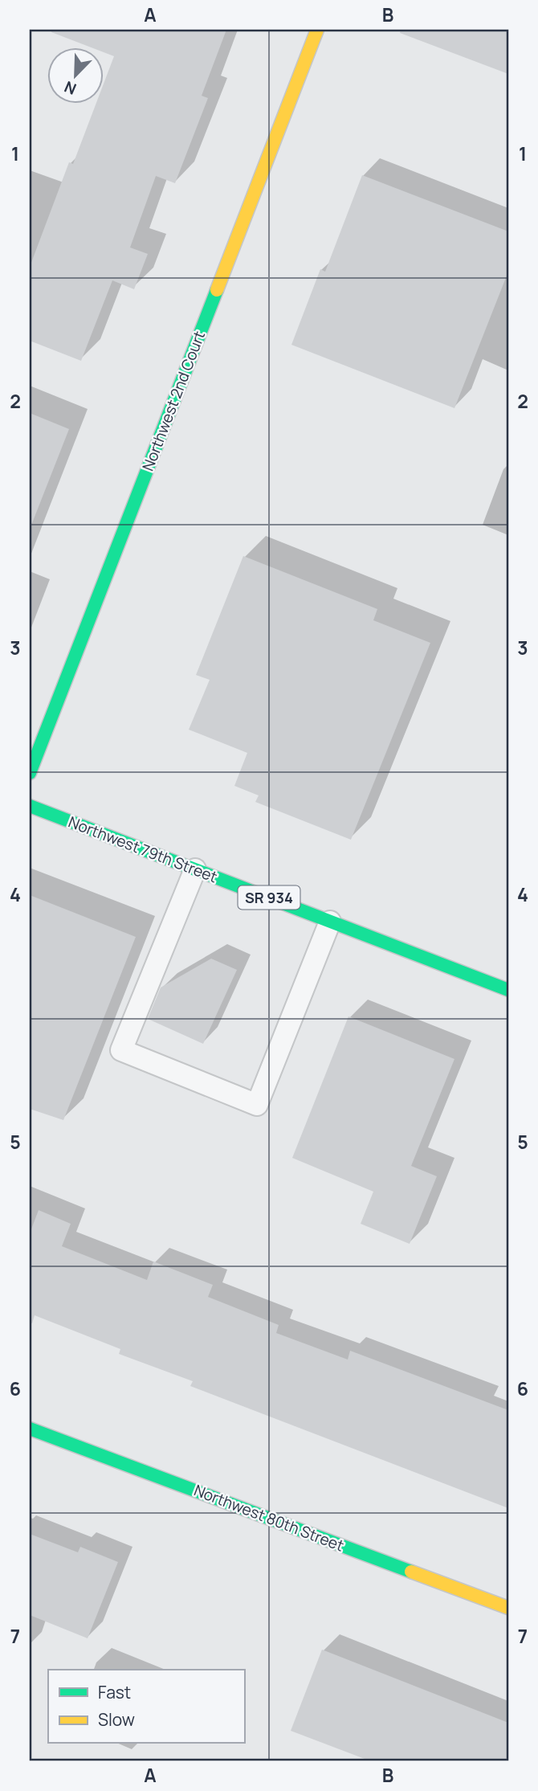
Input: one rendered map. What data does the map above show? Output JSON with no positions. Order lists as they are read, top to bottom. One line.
{"streets":{"street":["Northwest 2nd Court","Northwest 79th Street","SR 934","Northwest 80th Street"]},"legend":["Fast","Slow"],"north":"bottom left","grid":{"columns":["A","B"],"rows":["1","2","3","4","5","6","7"]}}
